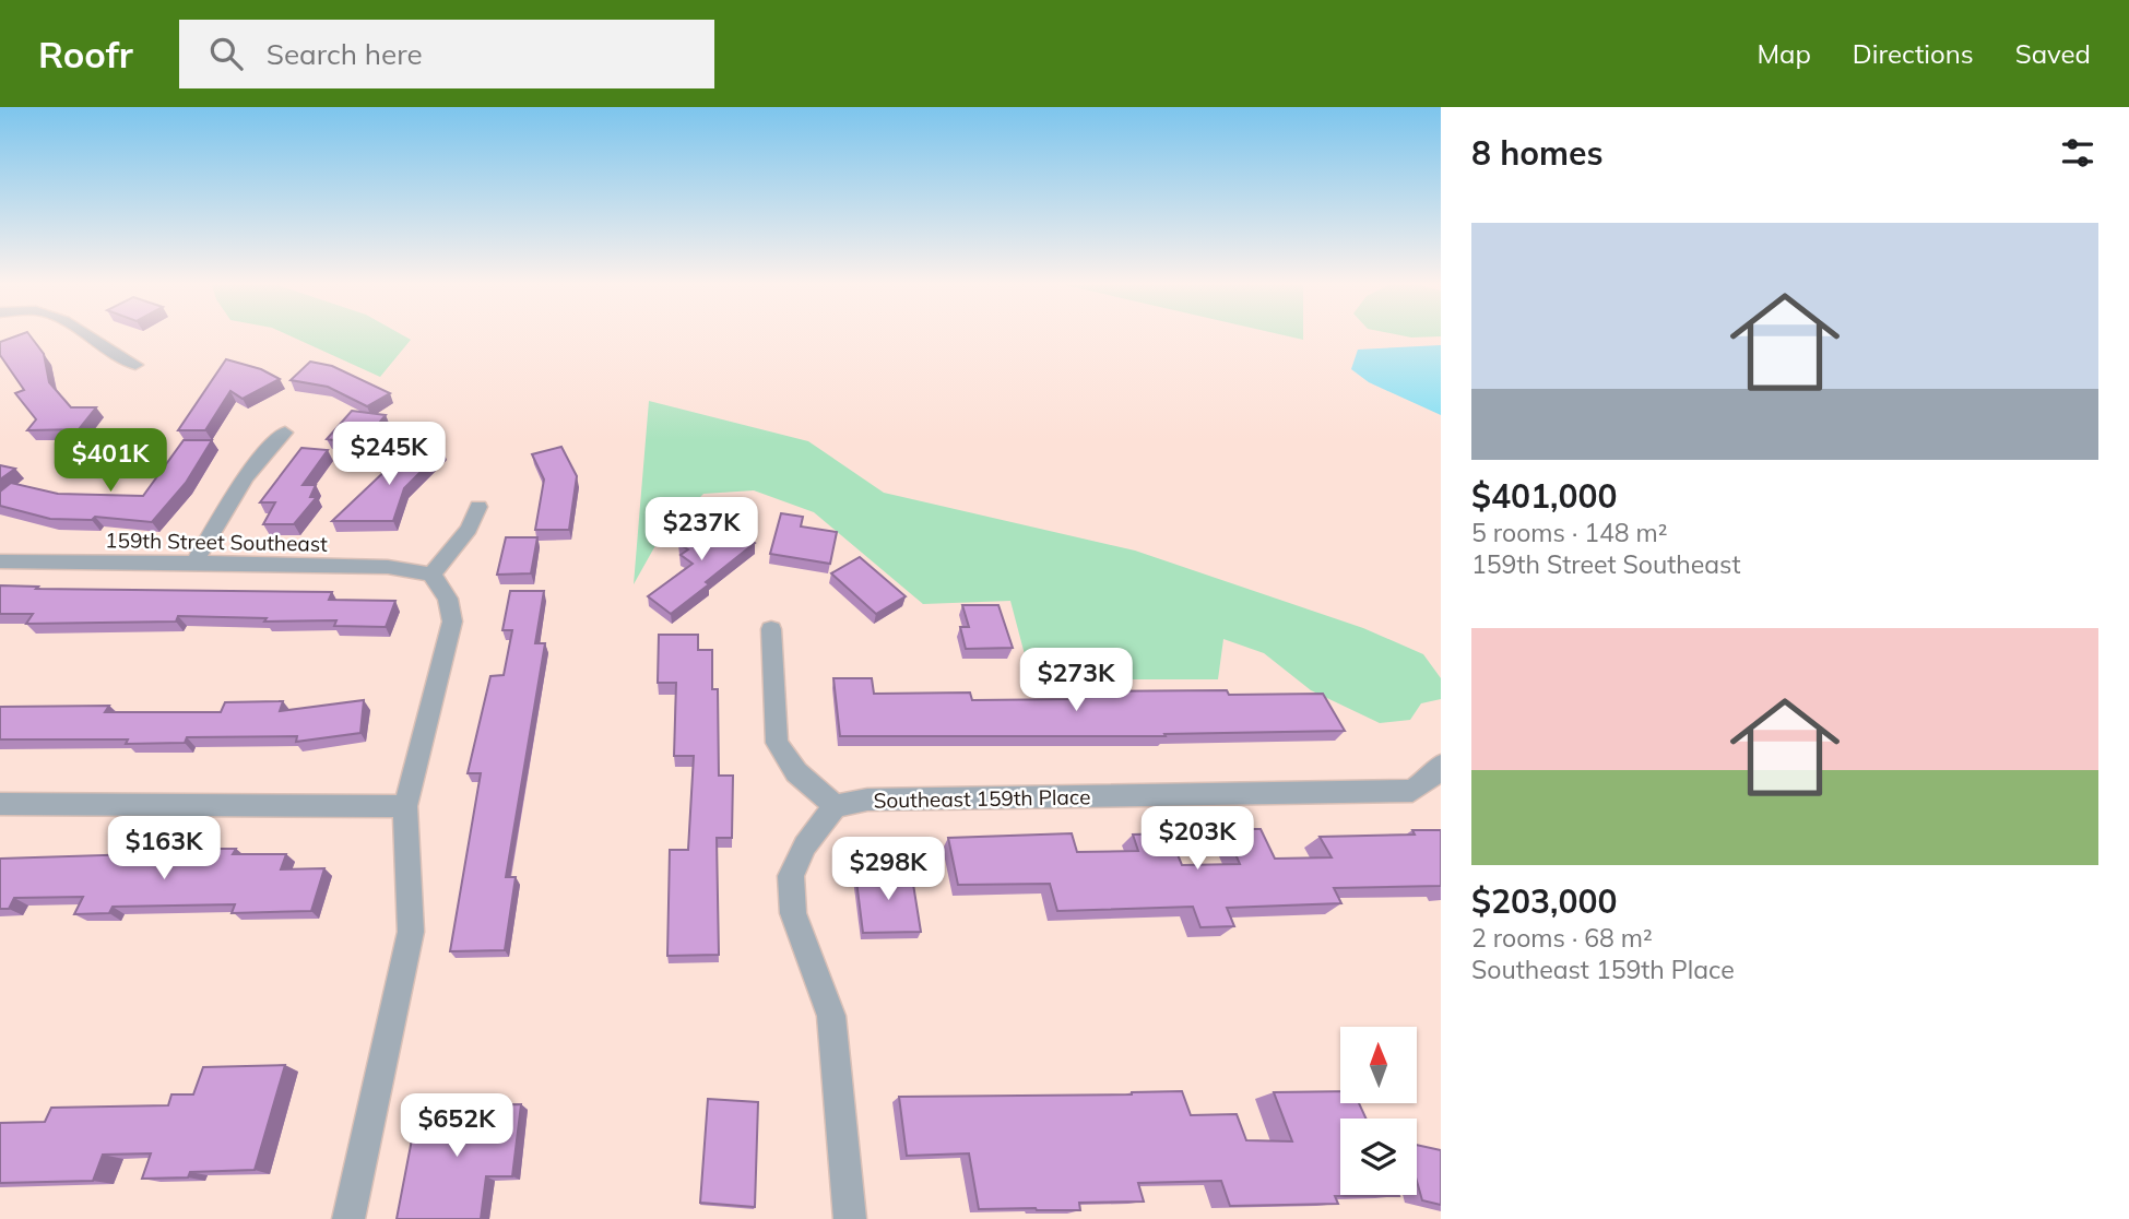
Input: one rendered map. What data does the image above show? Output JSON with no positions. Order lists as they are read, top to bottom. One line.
{"streets":{"street":["159th Street Southeast","Southeast 159th Place"]},"north":"top","page":{"header":"Roofr","search":"Search here","nav":["Map","Directions","Saved"],"heading":"8 homes","list":[{"name":"$401,000","note":"5 rooms · 148 m² · 159th Street Southeast"},{"name":"$203,000","note":"2 rooms · 68 m² · Southeast 159th Place"}],"price":["$245K","$401K","$237K","$273K","$203K","$163K","$298K","$652K"]}}
